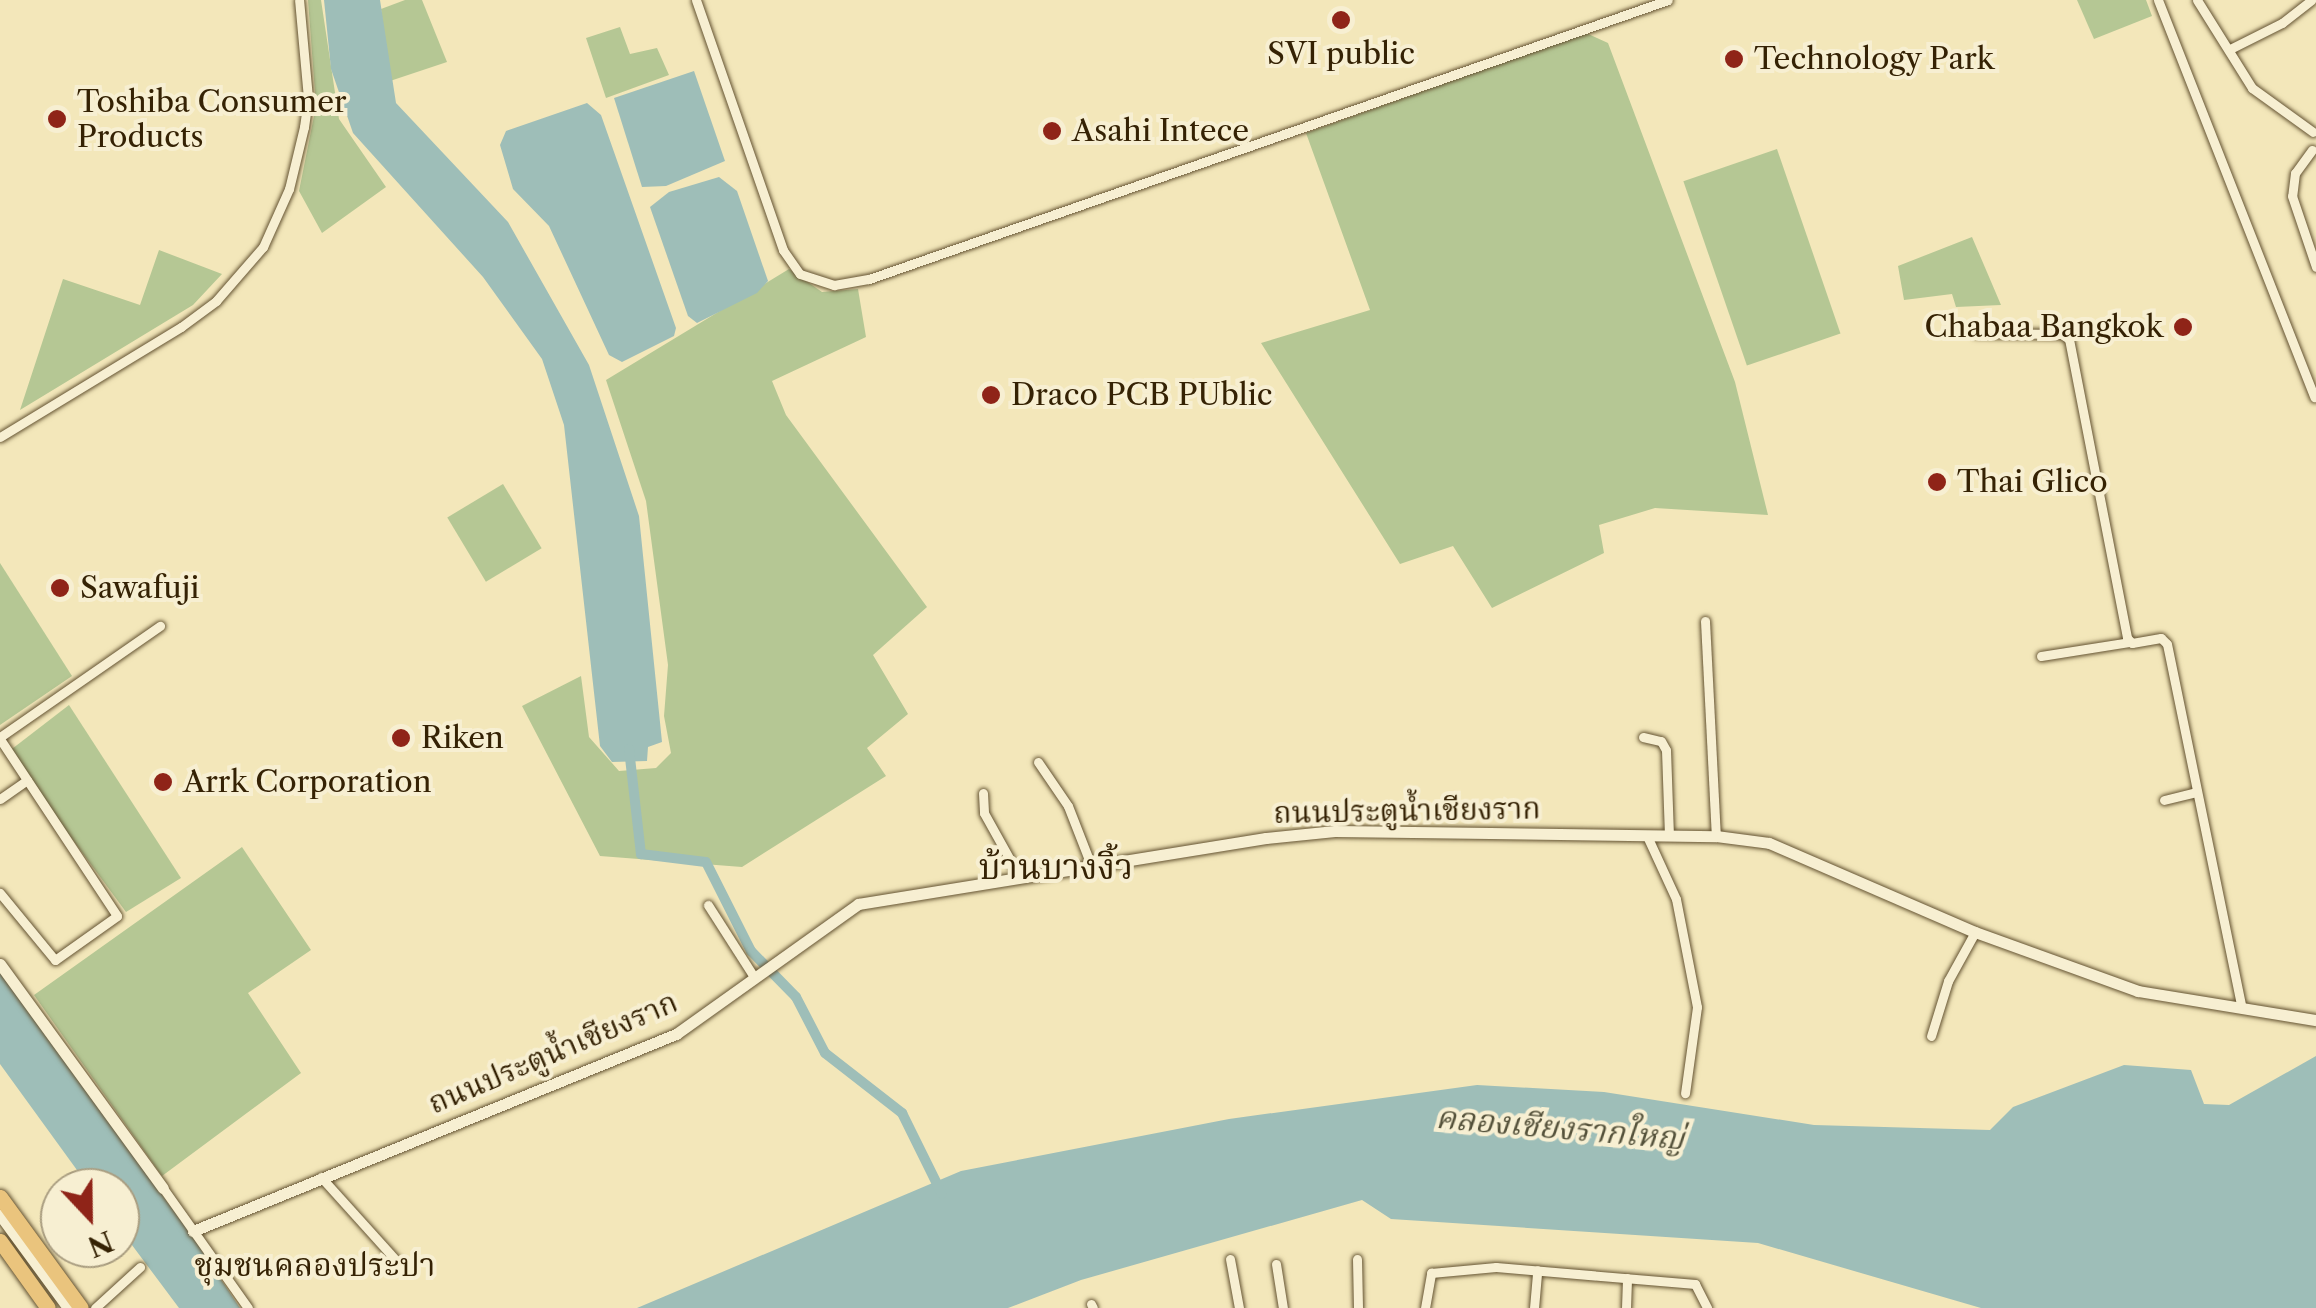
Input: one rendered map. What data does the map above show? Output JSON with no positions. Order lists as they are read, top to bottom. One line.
{"streets":{"street":["ถนนประตูน้ำเชียงราก"]},"districts":["บ้านบางงิ้ว","ชุมชนคลองประปา"],"water":["คลองเชียงรากใหญ่"],"places":["SVI public","Technology Park","Toshiba Consumer Products","Asahi Intece","Chabaa Bangkok","Draco PCB PUblic","Thai Glico","Sawafuji","Riken","Arrk Corporation"],"north":"bottom"}
